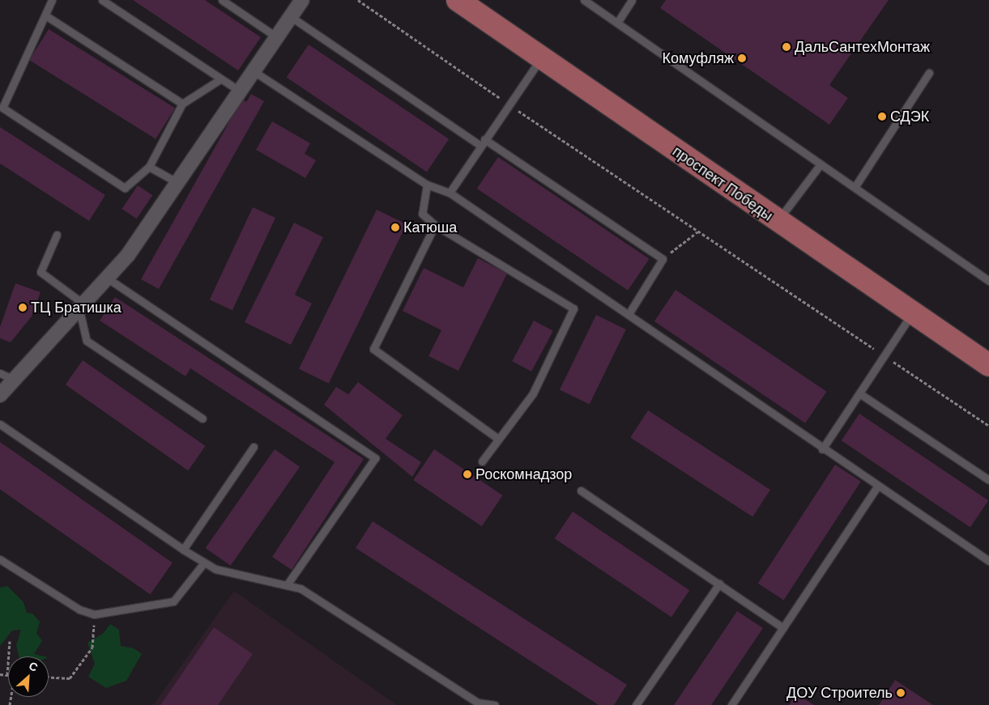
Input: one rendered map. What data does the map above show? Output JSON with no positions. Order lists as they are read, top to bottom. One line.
{"streets":{"main road":["проспект Победы"]},"places":["ДальСантехМонтаж","Комуфляж","СДЭК","Катюша","ТЦ Братишка","Роскомнадзор","ДОУ Строитель"],"north":"top right"}
